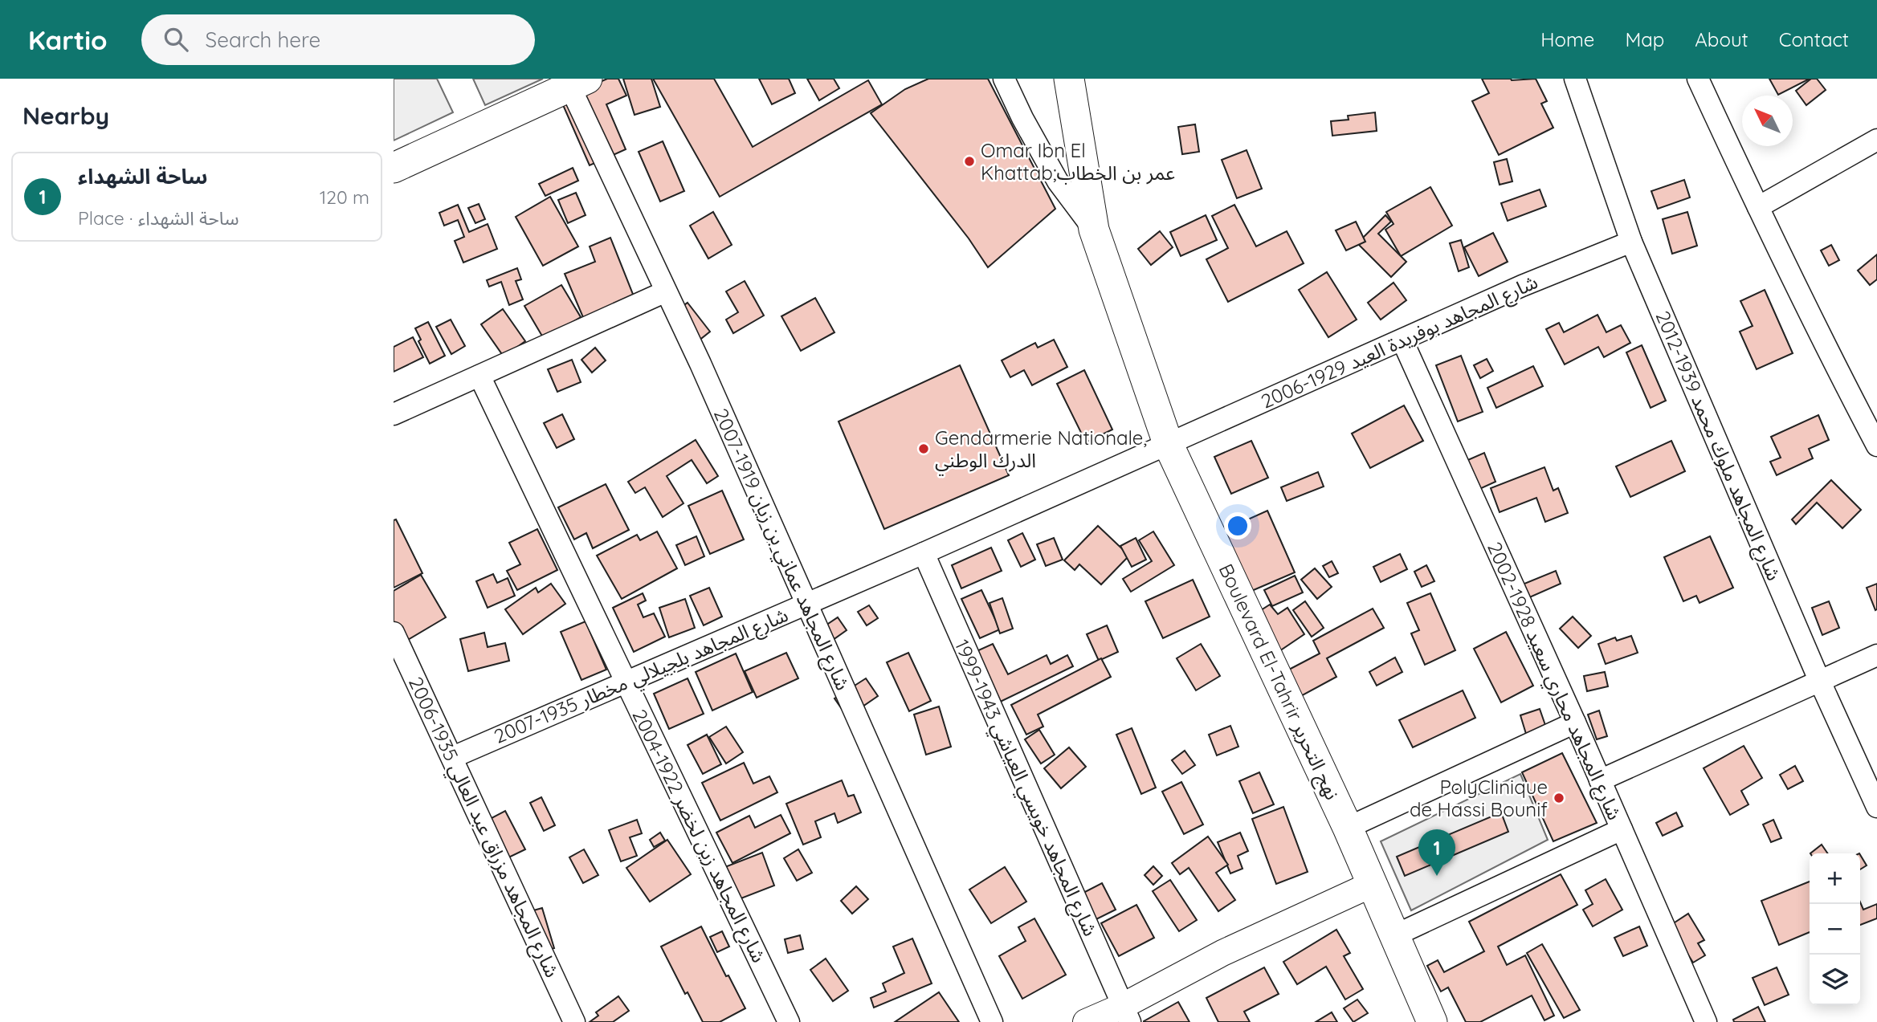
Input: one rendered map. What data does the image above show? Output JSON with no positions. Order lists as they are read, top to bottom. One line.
{"streets":{"main road":["Boulevard El-Tahrir نهج التحرير"],"street":["شارع المجاهد بوفريدة العيد 1929-2006","شارع المجاهد ملوك محمد 1939-2012","شارع المجاهد عماني بن زيان 1919-2007","شارع المجاهد بلجيلالي مخطار 1935-2007","شارع المجاهد محاري سعيد 1928-2002","شارع المجاهد خويسي العياشي 1943-1999","شارع المجاهد مزراق عبد العالي 1935-2006","شارع المجاهد زين لخضر 1922-2004"]},"crossings":[["شارع المجاهد بوفريدة العيد 1929-2006","شارع المجاهد ملوك محمد 1939-2012"],["شارع المجاهد بوفريدة العيد 1929-2006","شارع المجاهد بلجيلالي مخطار 1935-2007"],["شارع المجاهد بوفريدة العيد 1929-2006","شارع المجاهد محاري سعيد 1928-2002"],["شارع المجاهد بوفريدة العيد 1929-2006","Boulevard El-Tahrir نهج التحرير"],["شارع المجاهد عماني بن زيان 1919-2007","شارع المجاهد بلجيلالي مخطار 1935-2007"],["شارع المجاهد بلجيلالي مخطار 1935-2007","Boulevard El-Tahrir نهج التحرير"],["شارع المجاهد بلجيلالي مخطار 1935-2007","شارع المجاهد خويسي العياشي 1943-1999"],["شارع المجاهد بلجيلالي مخطار 1935-2007","شارع المجاهد مزراق عبد العالي 1935-2006"],["شارع المجاهد بلجيلالي مخطار 1935-2007","شارع المجاهد زين لخضر 1922-2004"]],"places":["Omar Ibn El Khattab;عمر بن الخطاب","Gendarmerie Nationale, الدرك الوطني","PolyClinique de Hassi Bounif"],"north":"top left","page":{"header":"Kartio","search":"Search here","nav":["Home","Map","About","Contact"],"heading":"Nearby","list":[{"mark":"1","name":"ساحة الشهداء","note":"Place · ساحة الشهداء","value":"120 m"}],"pins":"1","map_buttons":["+","−"]}}
